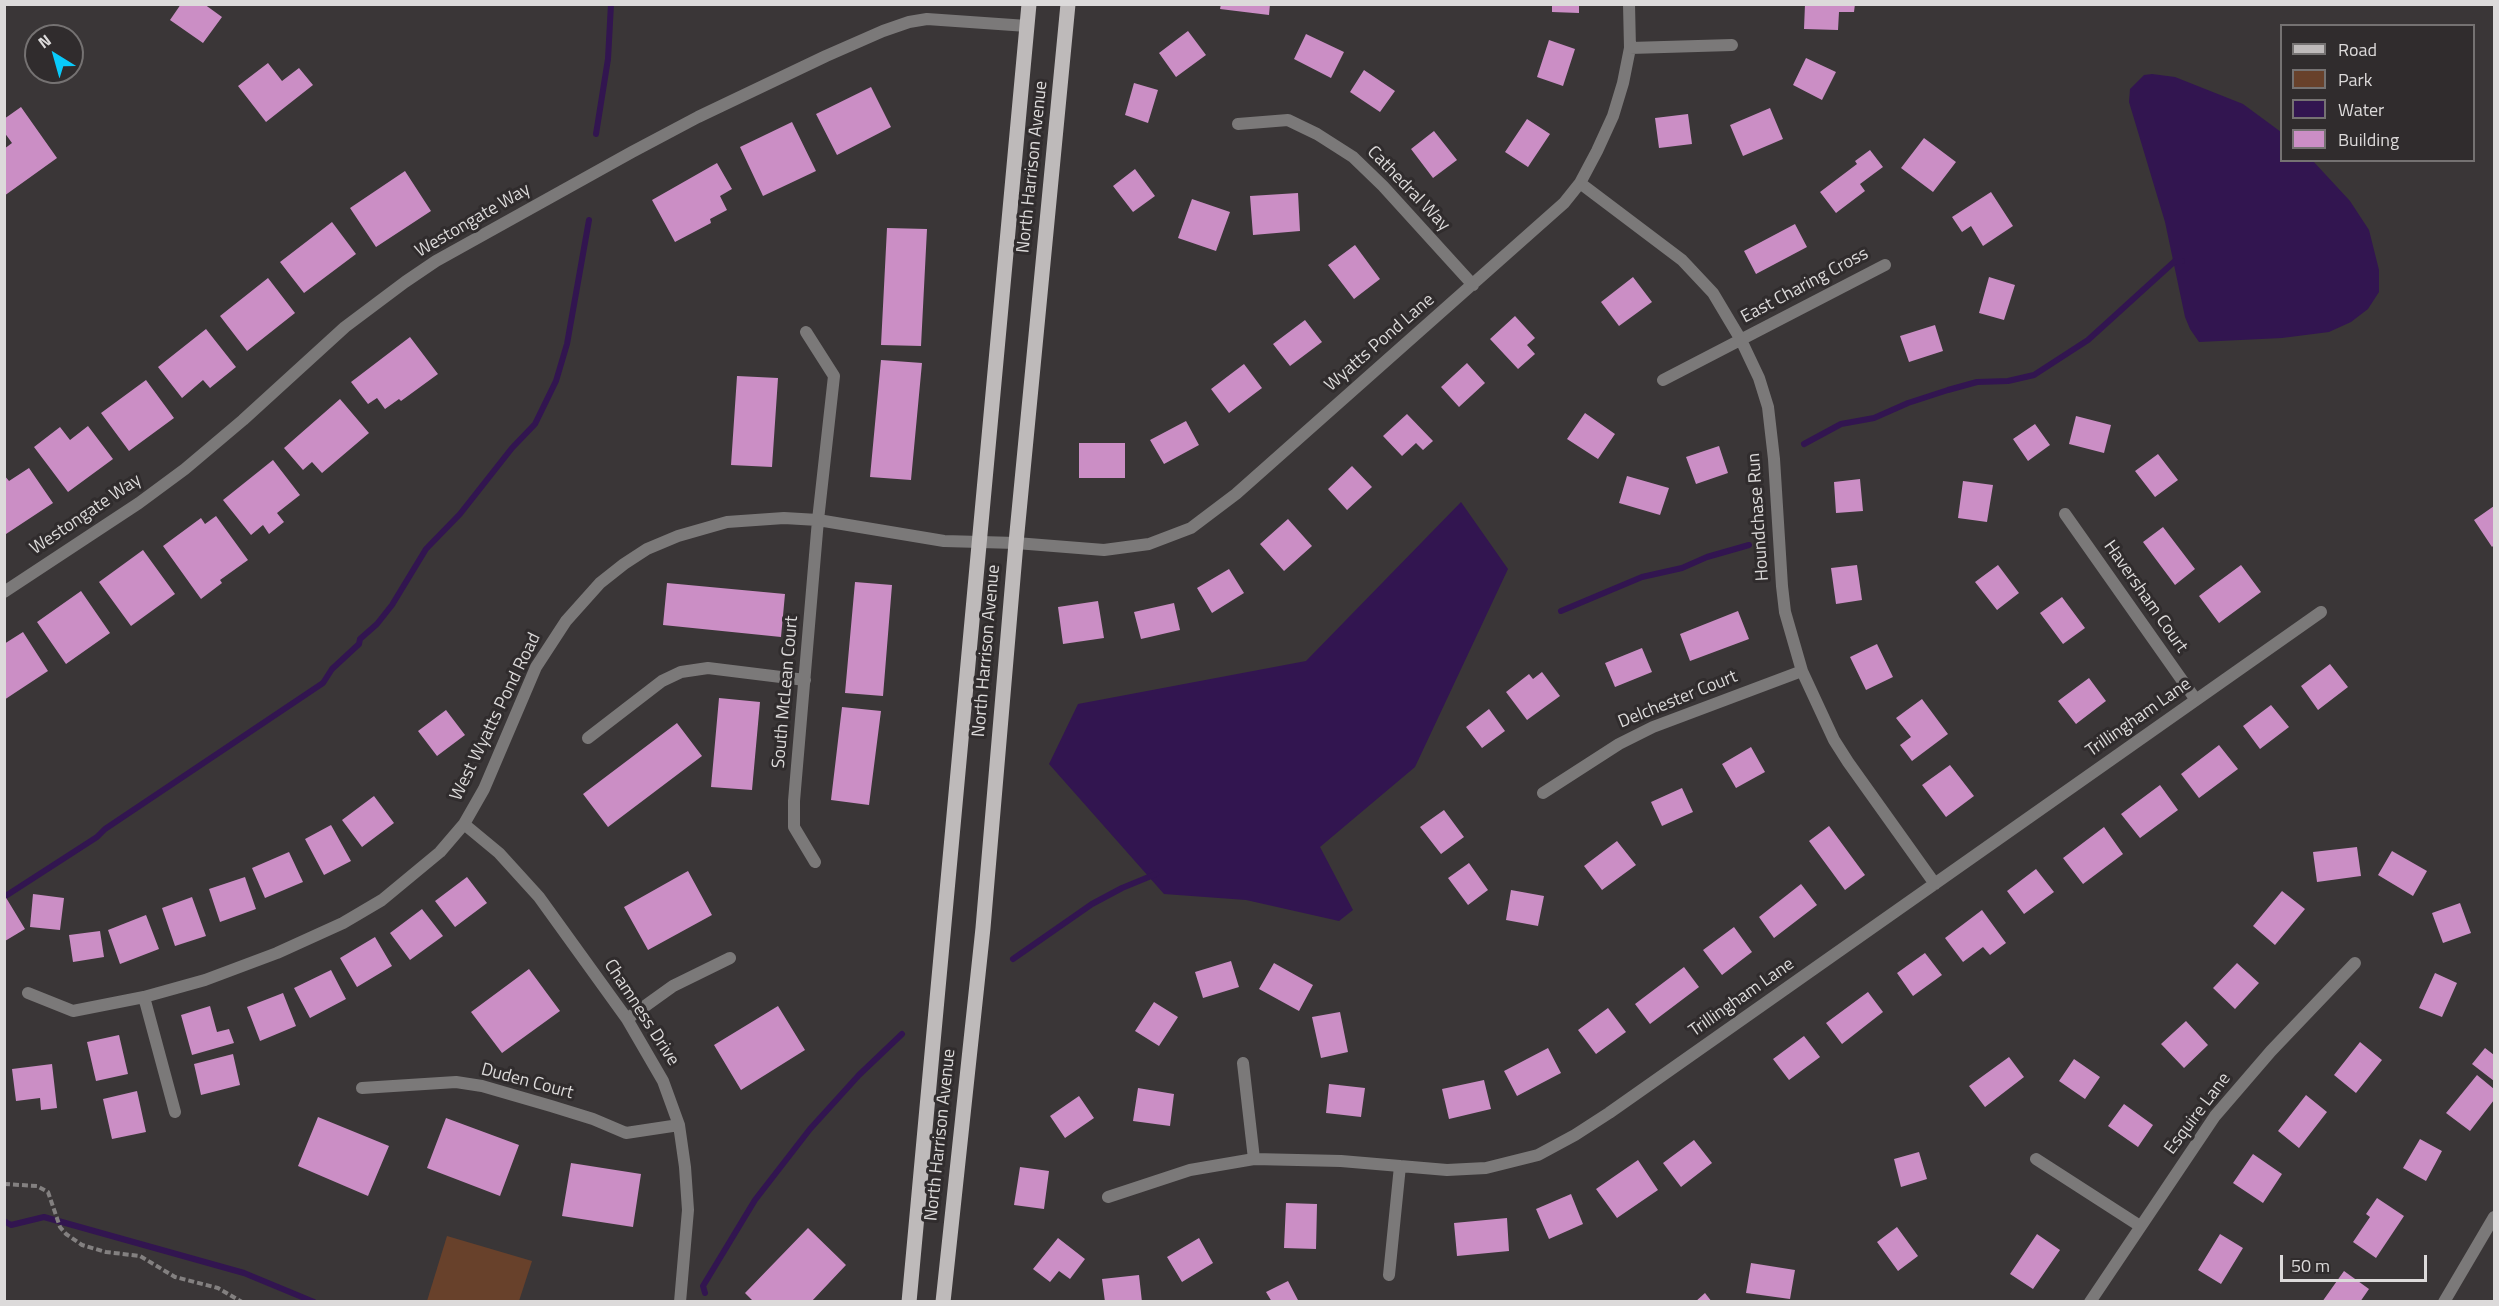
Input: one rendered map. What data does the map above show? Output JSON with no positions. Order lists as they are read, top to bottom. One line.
{"streets":{"main road":["North Harrison Avenue"],"street":["Cathedral Way","Westongate Way","East Charing Cross","Wyatts Pond Lane","Houndchase Run","Haversham Court","South McLean Court","Delchester Court","West Wyatts Pond Road","Trillingham Lane","Chamness Drive","Duden Court","Esquire Lane"]},"crossings":[["North Harrison Avenue","Westongate Way"],["North Harrison Avenue","Wyatts Pond Lane"],["North Harrison Avenue","West Wyatts Pond Road"],["Cathedral Way","Wyatts Pond Lane"],["East Charing Cross","Houndchase Run"],["Wyatts Pond Lane","Houndchase Run"],["Wyatts Pond Lane","West Wyatts Pond Road"],["Houndchase Run","Delchester Court"],["Houndchase Run","Trillingham Lane"],["Haversham Court","Trillingham Lane"],["South McLean Court","West Wyatts Pond Road"],["West Wyatts Pond Road","Chamness Drive"],["Chamness Drive","Duden Court"]],"legend":["Road","Park","Water","Building"],"scale_bar":"50 m","north":"top left"}
